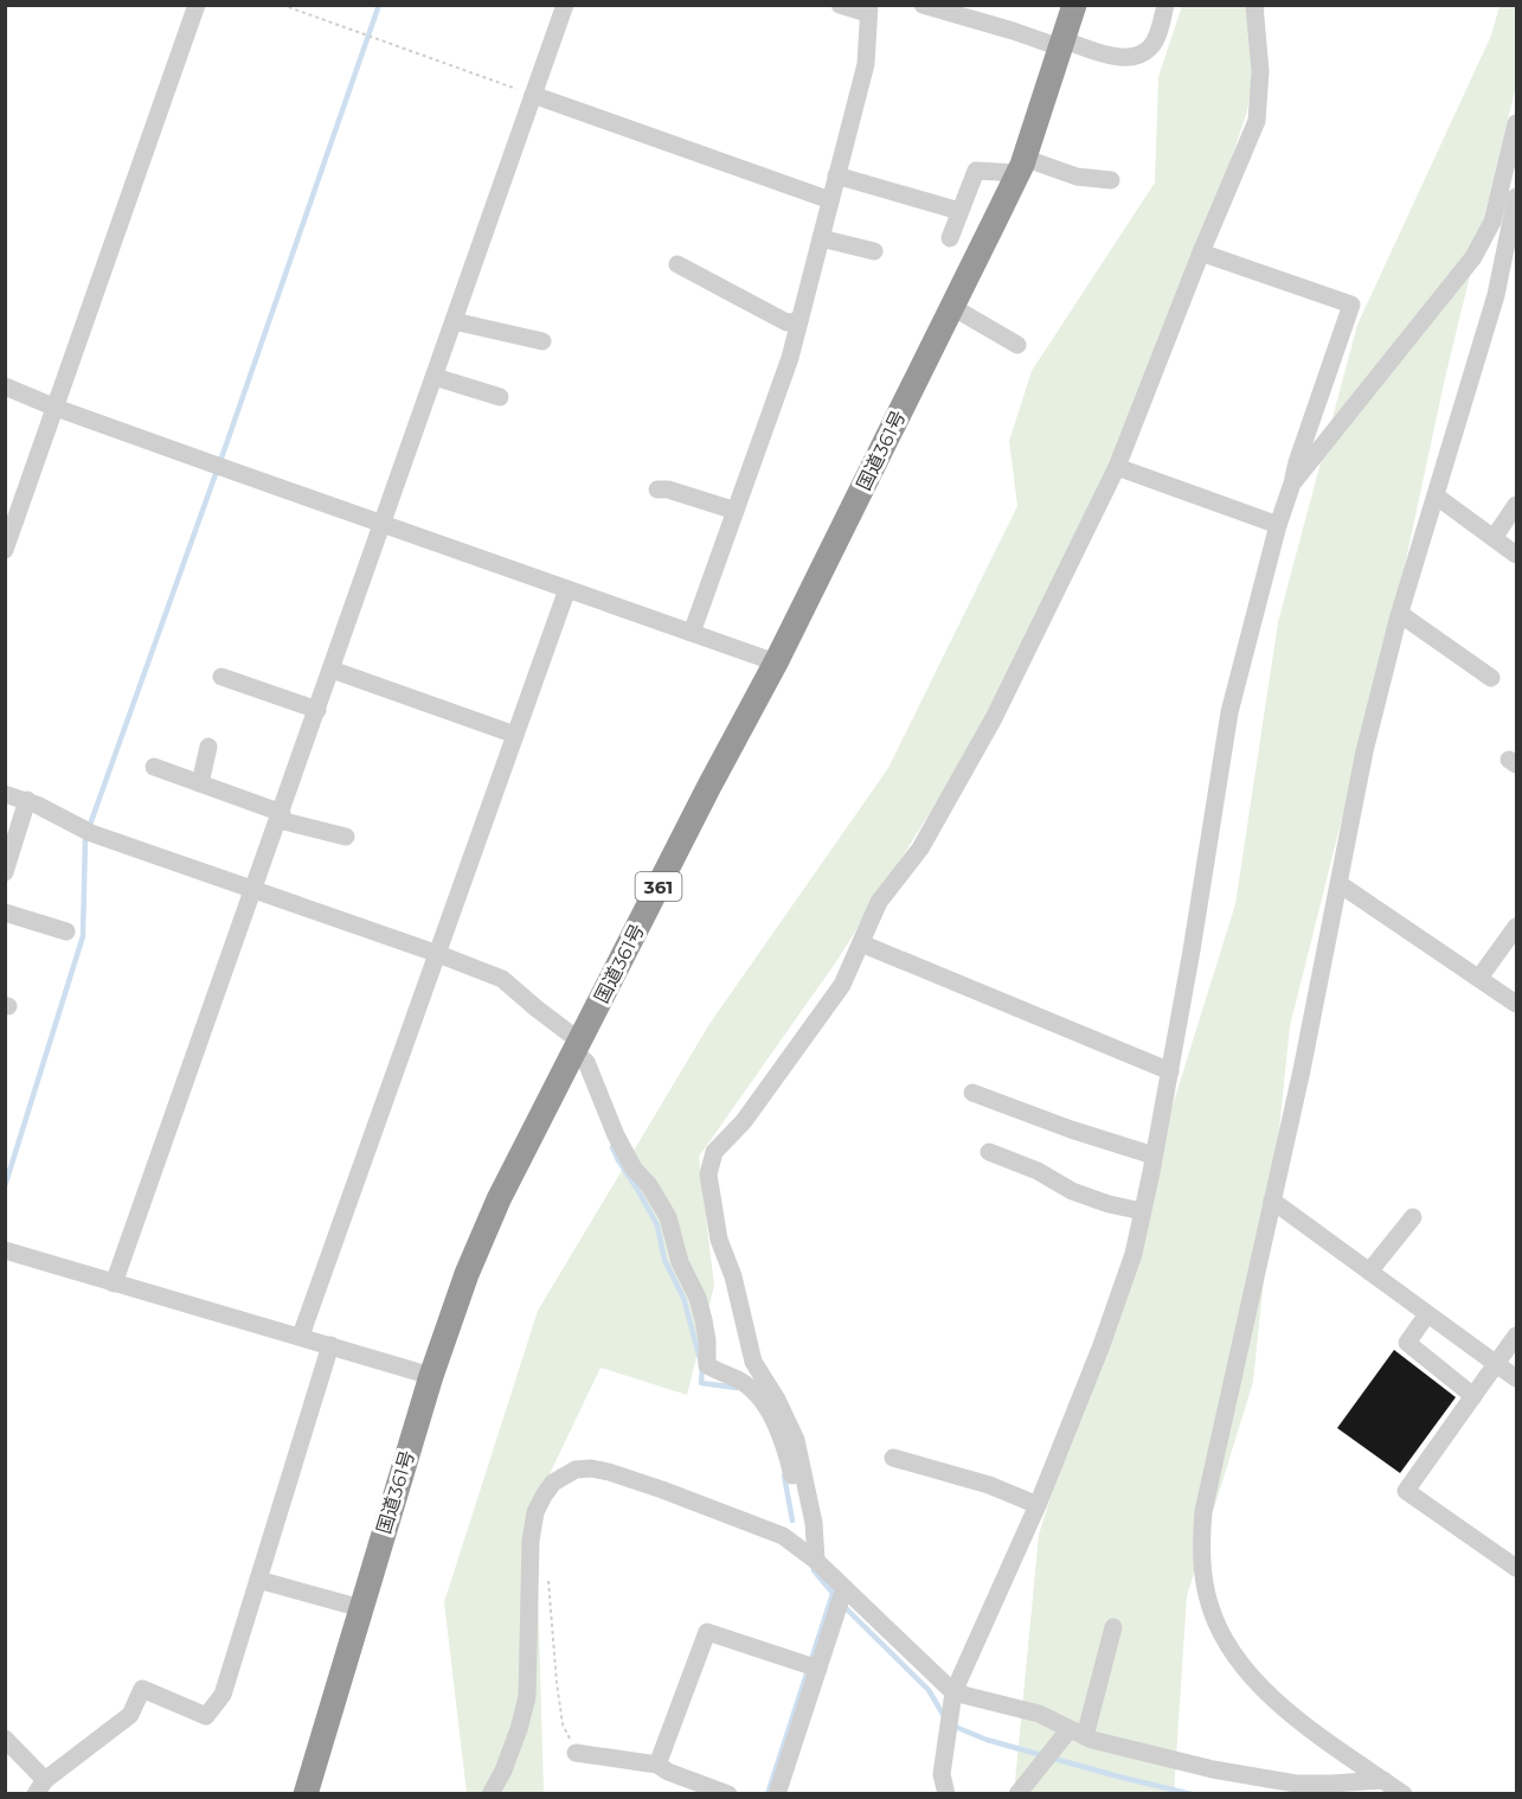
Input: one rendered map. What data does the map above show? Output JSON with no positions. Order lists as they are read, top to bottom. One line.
{"streets":{"highway":["国道361号","361"]}}
